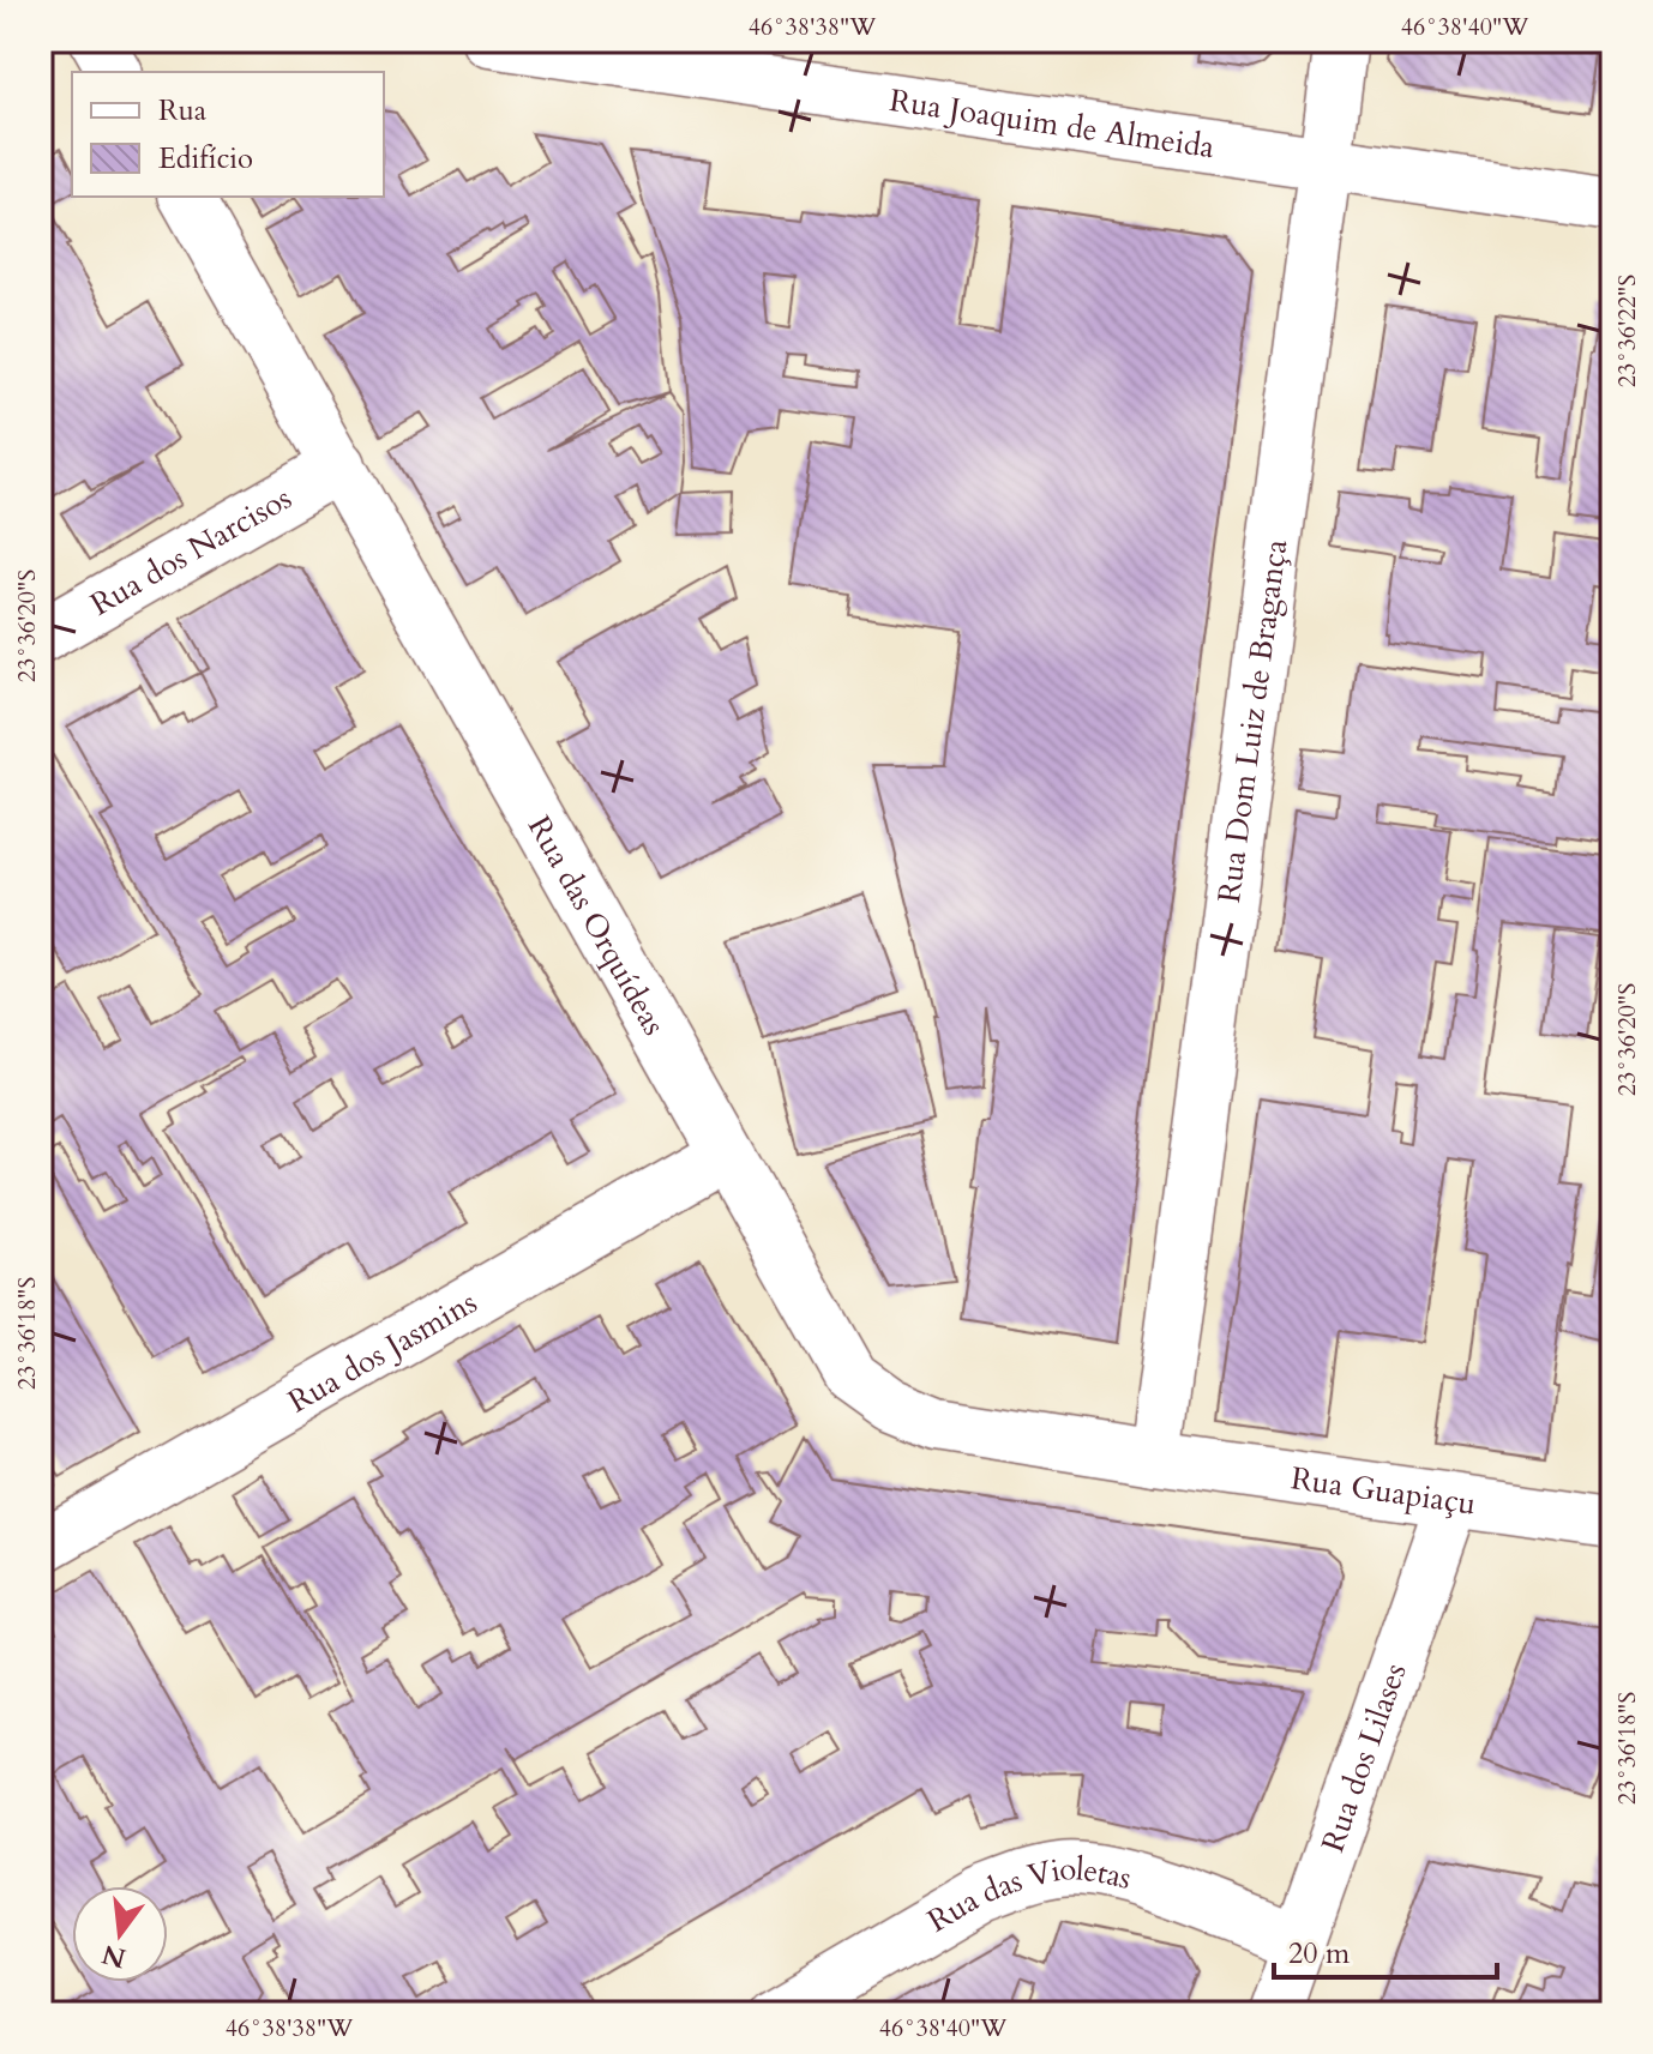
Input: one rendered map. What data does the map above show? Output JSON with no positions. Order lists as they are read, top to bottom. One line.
{"streets":{"street":["Rua Joaquim de Almeida","Rua dos Narcisos","Rua Dom Luiz de Bragança","Rua das Orquídeas","Rua dos Jasmins","Rua Guapiaçu","Rua dos Lilases","Rua das Violetas"]},"crossings":[["Rua Joaquim de Almeida","Rua Dom Luiz de Bragança"],["Rua dos Narcisos","Rua das Orquídeas"],["Rua Dom Luiz de Bragança","Rua das Orquídeas"],["Rua Dom Luiz de Bragança","Rua Guapiaçu"],["Rua das Orquídeas","Rua dos Jasmins"],["Rua das Orquídeas","Rua Guapiaçu"],["Rua Guapiaçu","Rua dos Lilases"],["Rua dos Lilases","Rua das Violetas"]],"legend":["Rua","Edifício"],"scale_bar":"20 m","north":"bottom","coordinates":["46°38'38\"W","46°38'40\"W","23°36'22\"S","23°36'20\"S","23°36'18\"S"]}
